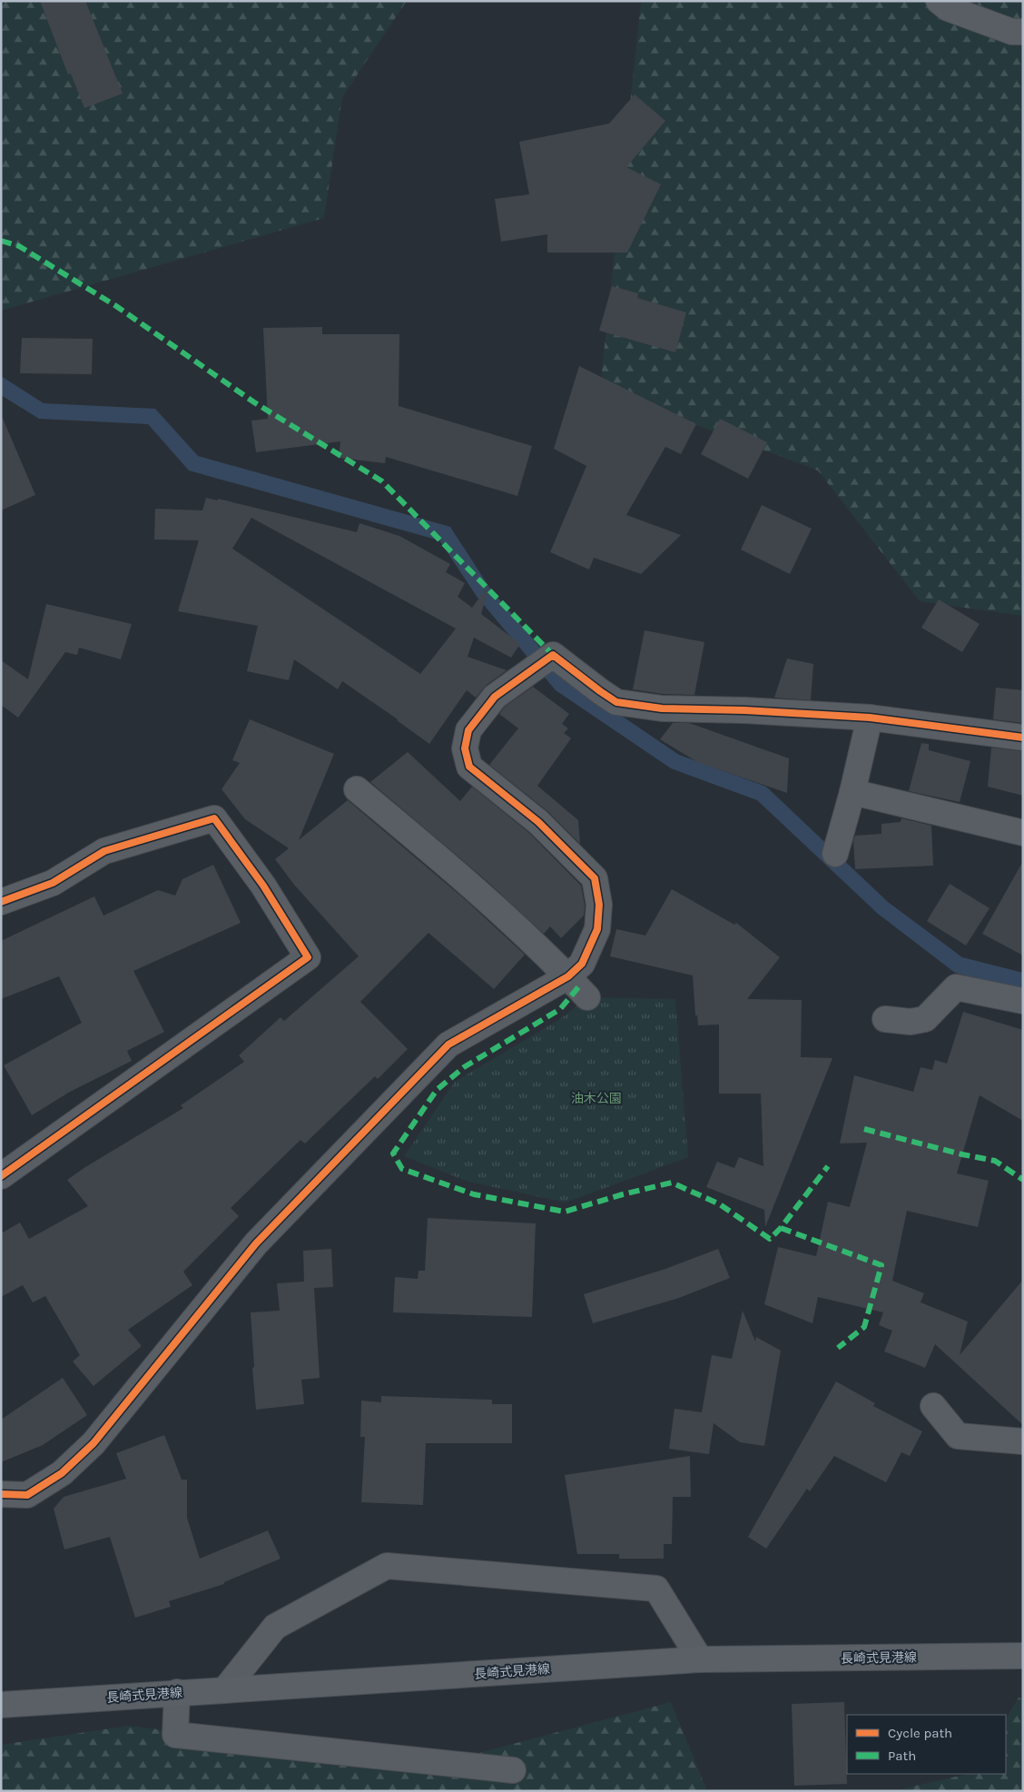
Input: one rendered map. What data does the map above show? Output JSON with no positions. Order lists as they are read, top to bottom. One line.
{"streets":{"main road":["長崎式見港線"]},"parks":["油木公園"],"legend":["Cycle path","Path"]}
